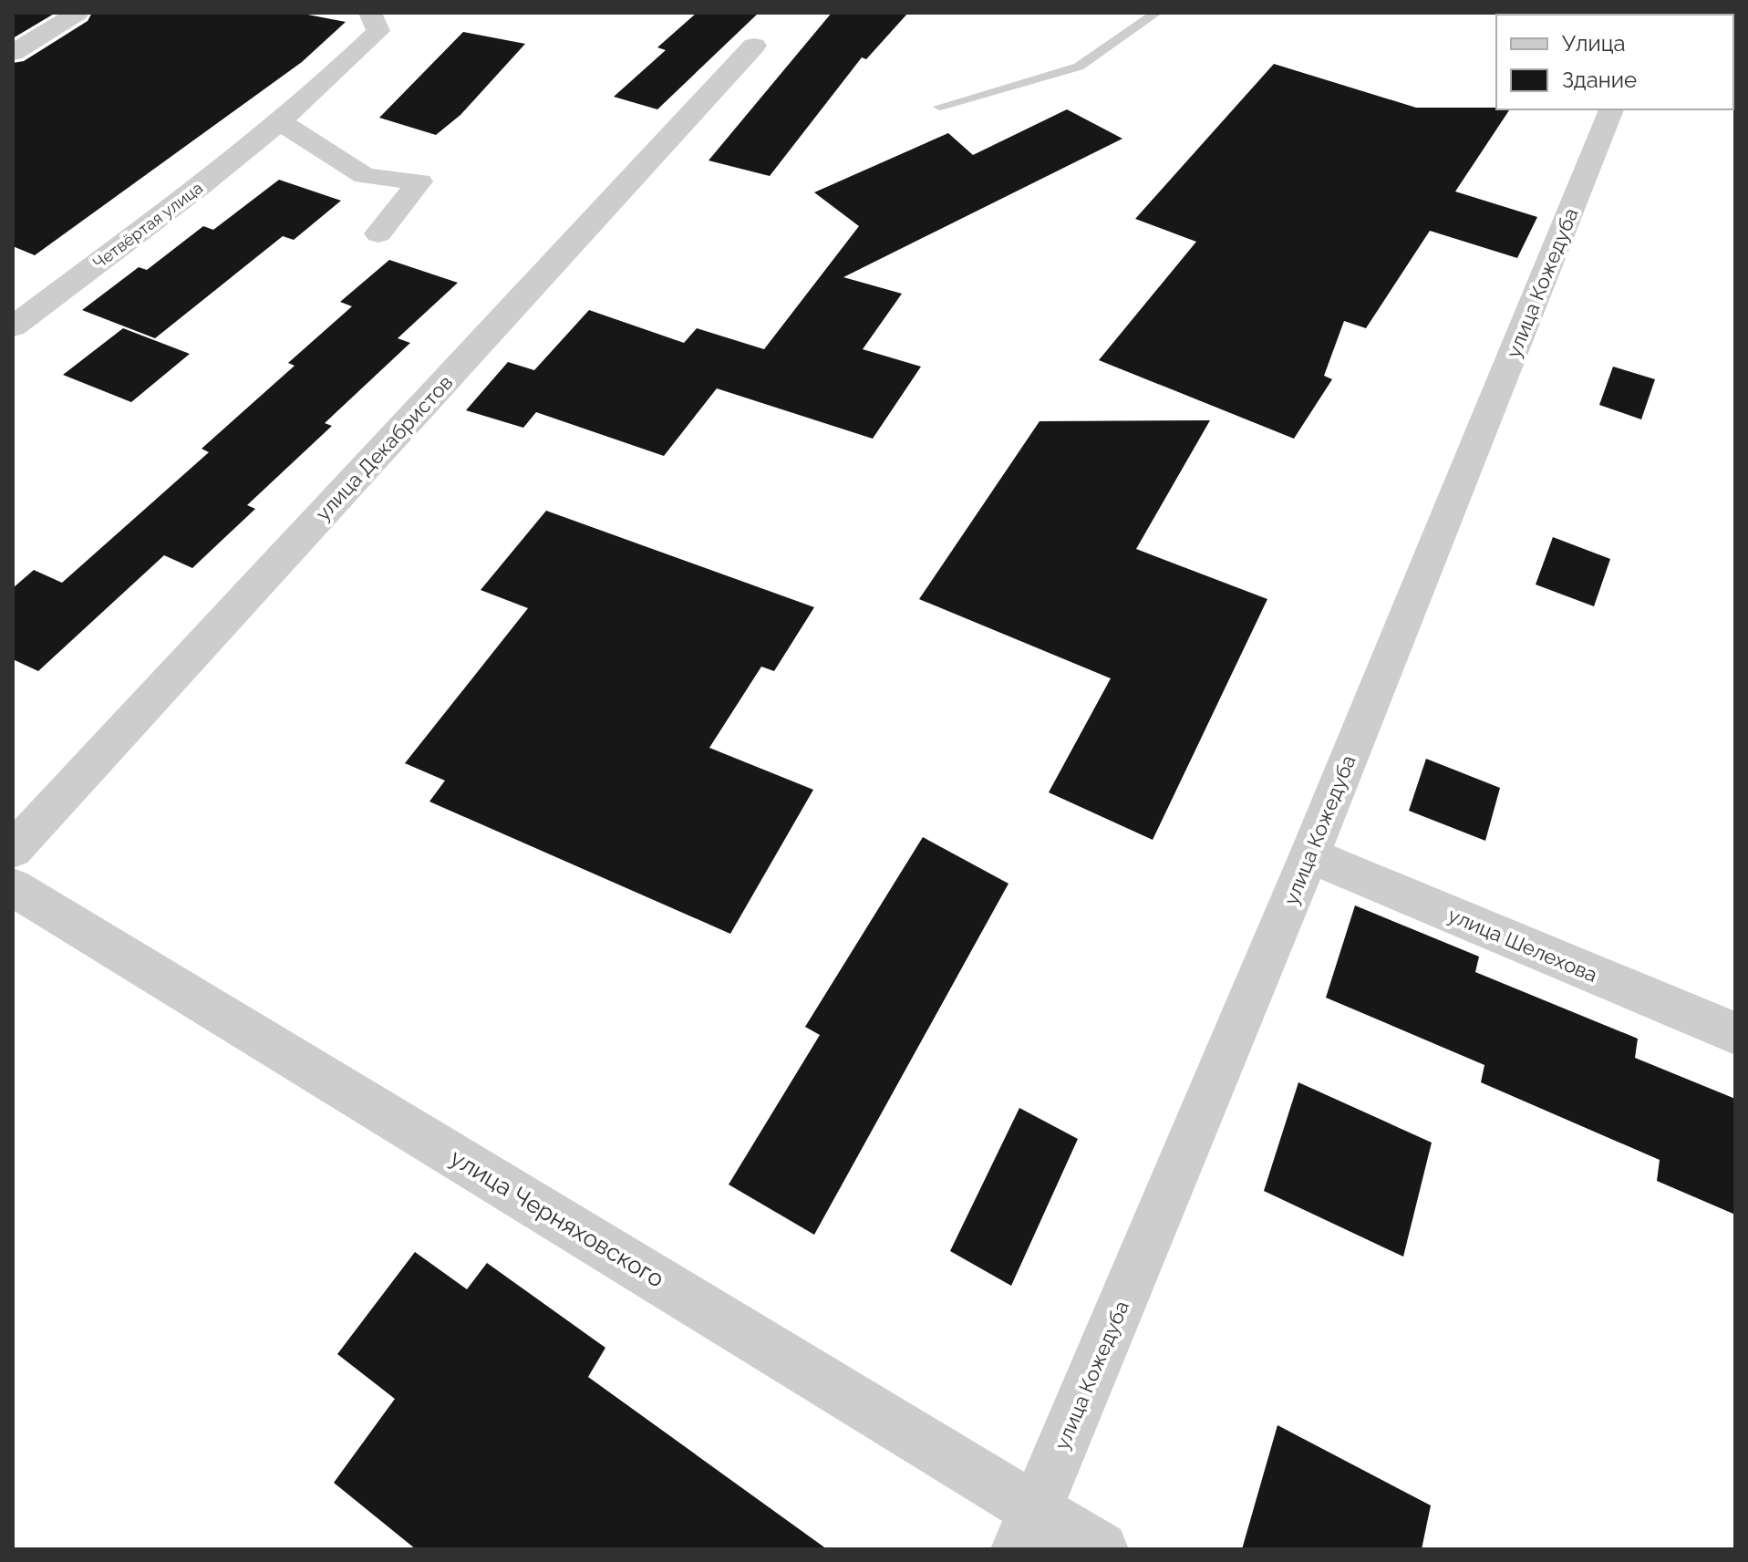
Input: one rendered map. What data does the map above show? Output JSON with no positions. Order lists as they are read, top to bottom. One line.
{"streets":{"street":["Четвёртая улица","улица Кожедуба","улица Декабристов","улица Шелехова","улица Черняховского"]},"crossings":[["улица Кожедуба","улица Шелехова"],["улица Кожедуба","улица Черняховского"]],"legend":["Улица","Здание"]}
